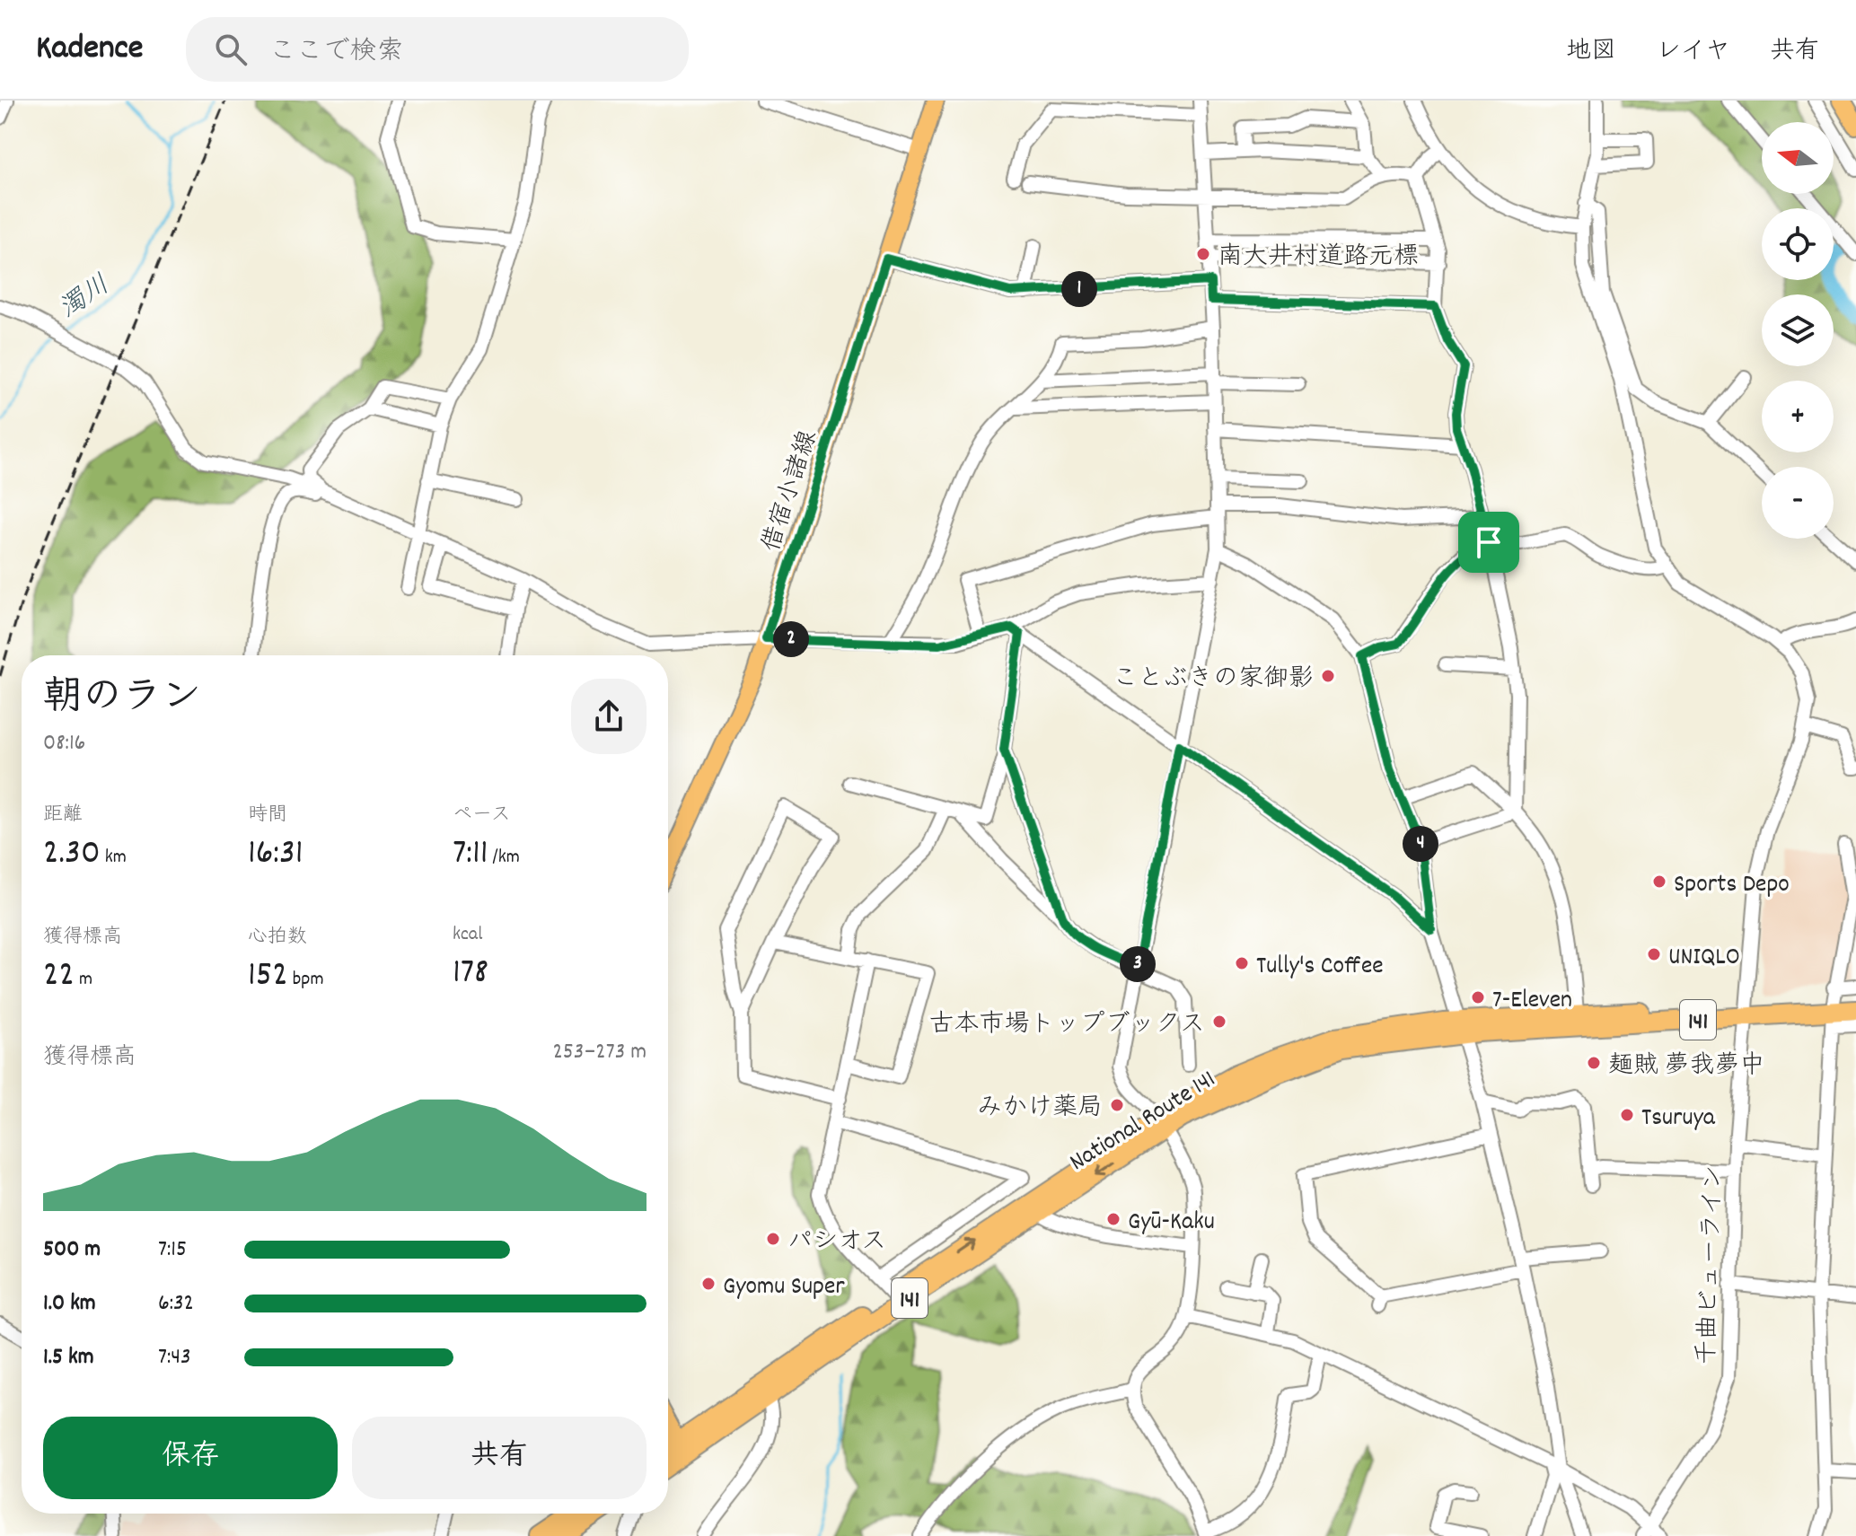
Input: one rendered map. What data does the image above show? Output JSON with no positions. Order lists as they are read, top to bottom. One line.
{"streets":{"highway":["141","National Route 141"],"main road":["借宿小諸線"],"street":["千曲ビューライン"]},"crossings":[["National Route 141","千曲ビューライン"]],"water":["濁川"],"places":["南大井村道路元標","ことぶきの家御影","Sports Depo","UNIQLO","Tully's Coffee","7-Eleven","古本市場トップブックス","麺賊 夢我夢中","みかけ薬局","Tsuruya","Gyū-Kaku","パシオス","Gyomu Super"],"north":"left","page":{"header":"Kadence","search":"ここで検索","nav":["地図","レイヤ","共有"],"map_buttons":["+","−"],"pins":["1","2","4","3"],"heading":["朝のラン","08:16"],"stats":[["距離","2.30 km"],["時間","16:31"],["ペース","7:11 /km"],["獲得標高","22 m"],["心拍数","152 bpm"],["kcal","178"]],"chart":["獲得標高","253–273 m"],"list":[{"name":"500 m","note":"7:15"},{"name":"1.0 km","note":"6:32"},{"name":"1.5 km","note":"7:43"}],"buttons":["保存","共有"]}}
